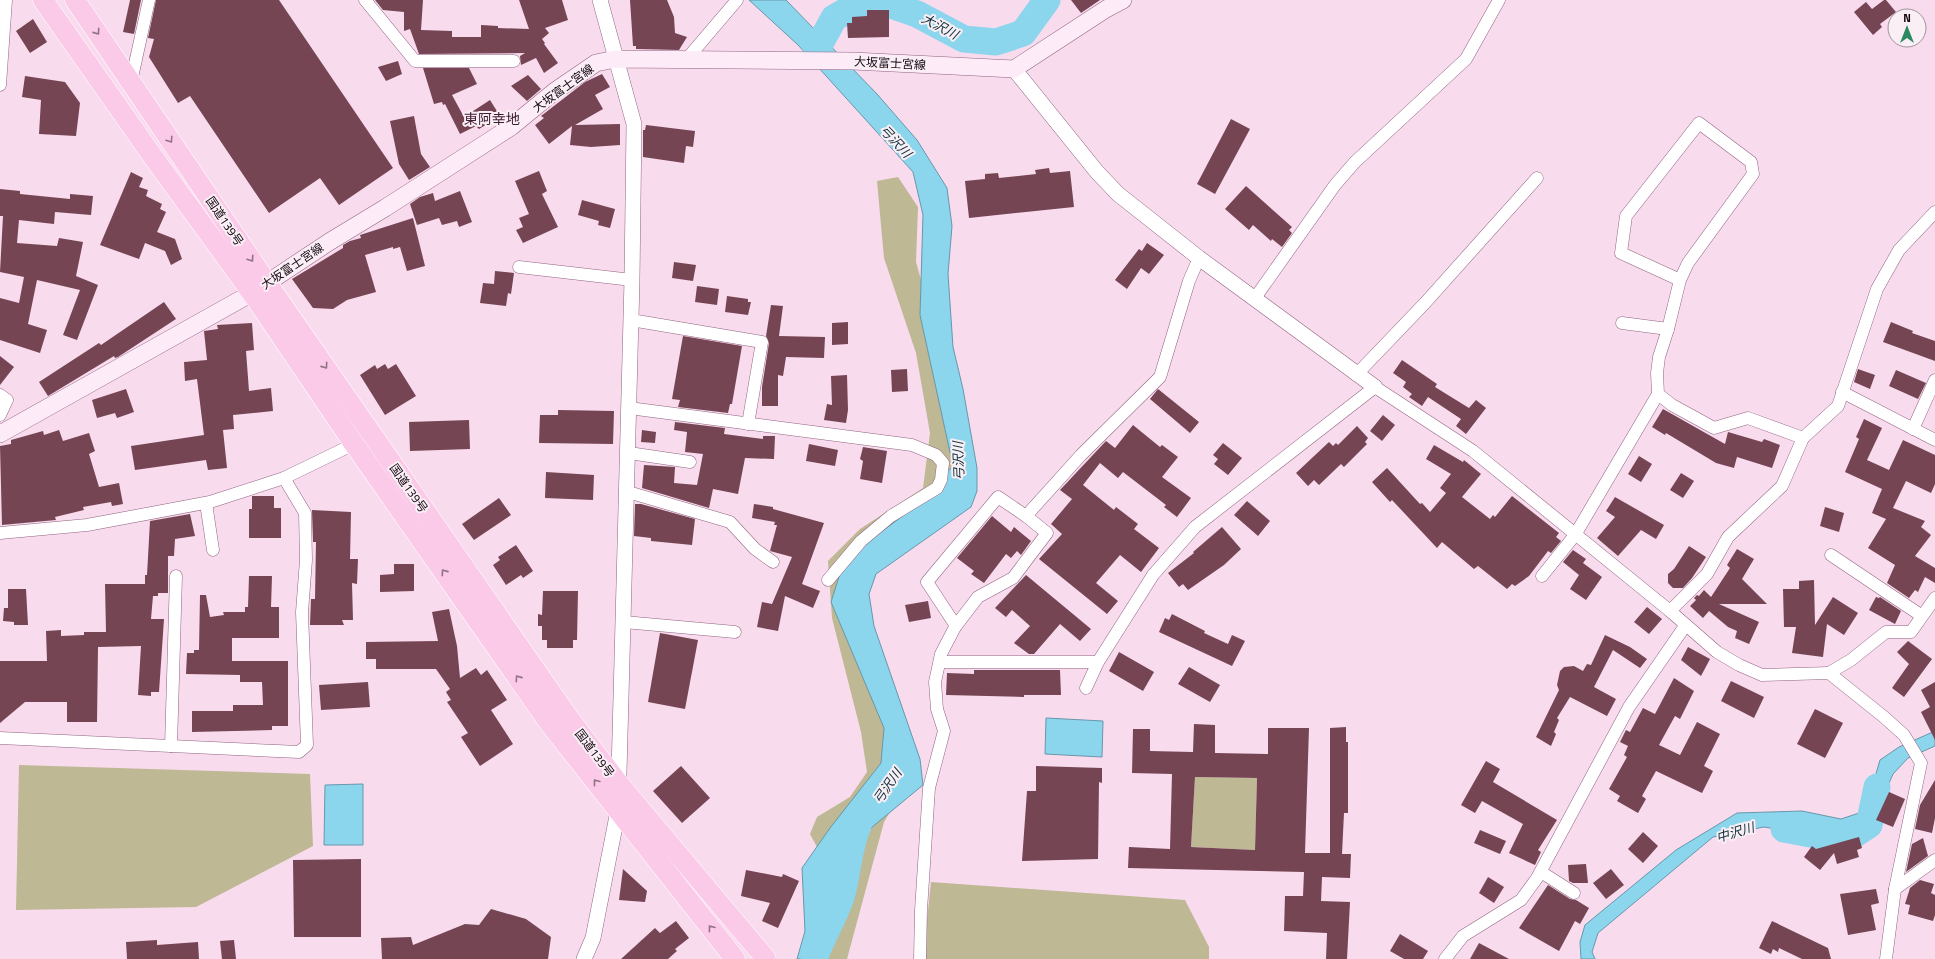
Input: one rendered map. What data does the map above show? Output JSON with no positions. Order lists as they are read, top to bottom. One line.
{"streets":{"highway":["国道139号"],"main road":["大坂富士宮線"]},"crossings":[["大坂富士宮線","国道139号"]],"districts":["東阿幸地"],"water":["大沢川","弓沢川","中沢川"],"north":"top"}
